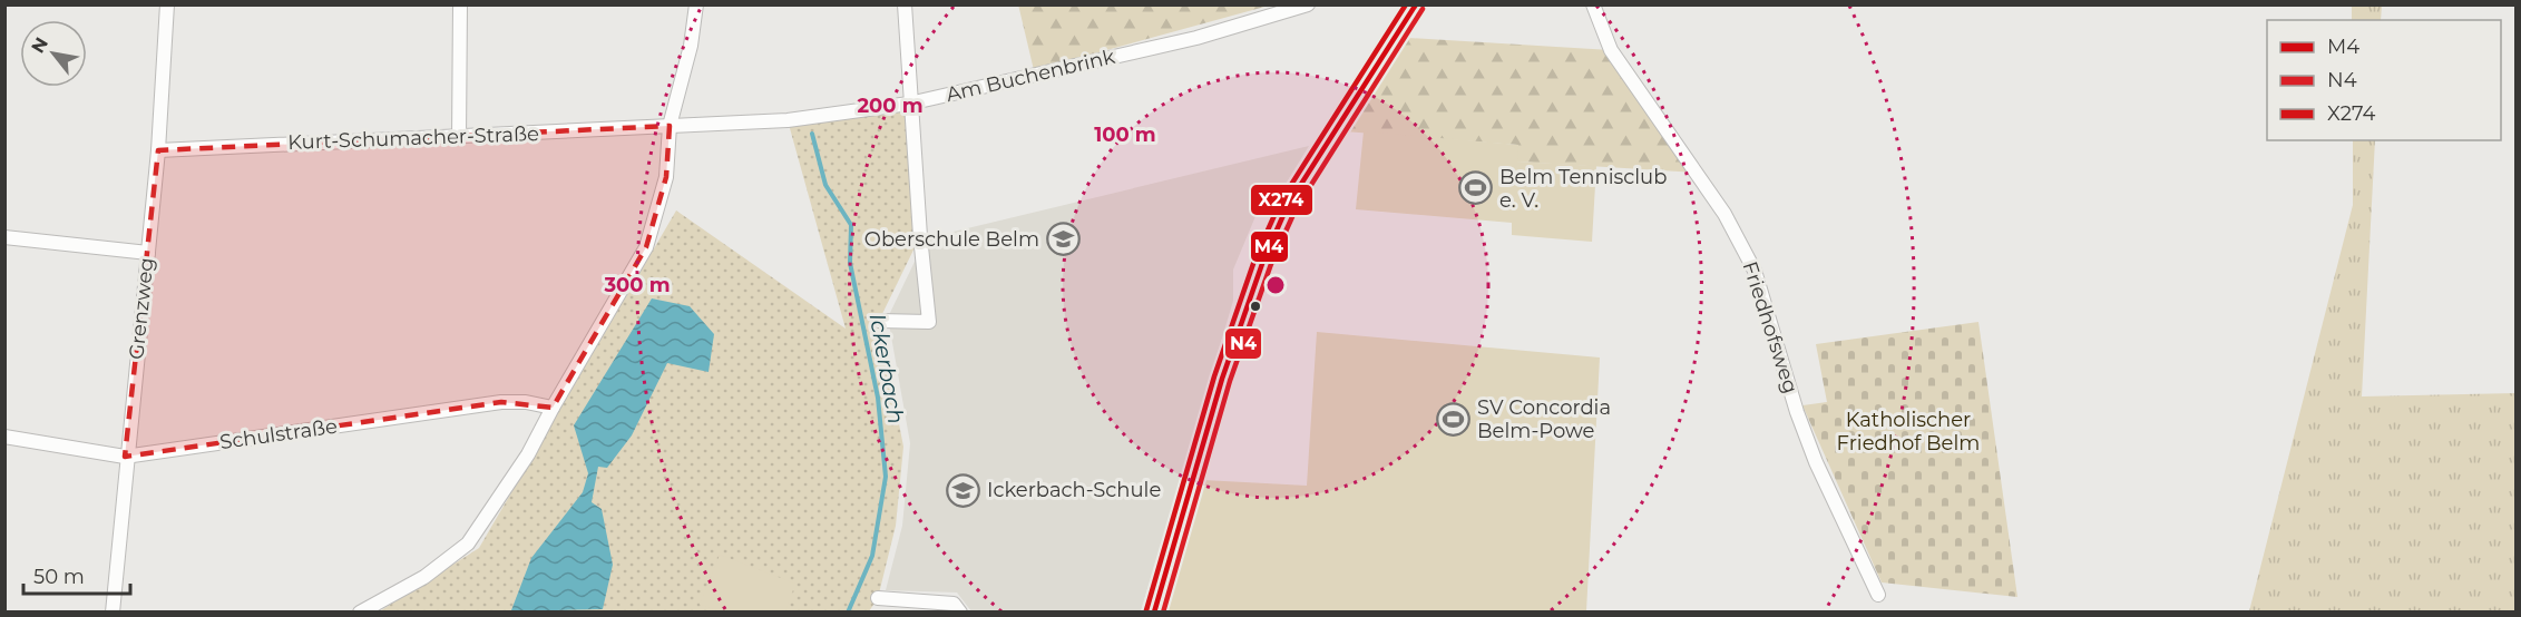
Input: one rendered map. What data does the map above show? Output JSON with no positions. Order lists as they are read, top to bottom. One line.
{"streets":{"street":["Am Buchenbrink","Kurt-Schumacher-Straße","Grenzweg","Friedhofsweg","Schulstraße"]},"crossings":[["Am Buchenbrink","Kurt-Schumacher-Straße"],["Kurt-Schumacher-Straße","Grenzweg"],["Grenzweg","Schulstraße"]],"water":["Ickerbach"],"parks":["Katholischer Friedhof Belm"],"places":{"sports":["Belm Tennisclub e. V.","SV Concordia Belm-Powe"],"school or university":["Oberschule Belm","Ickerbach-Schule"]},"lines":["transit line M4","transit line X274","transit line N4"],"legend":["M4","N4","X274"],"scale_bar":"50 m","north":"top left","rings":["200 m","100 m","300 m"]}
